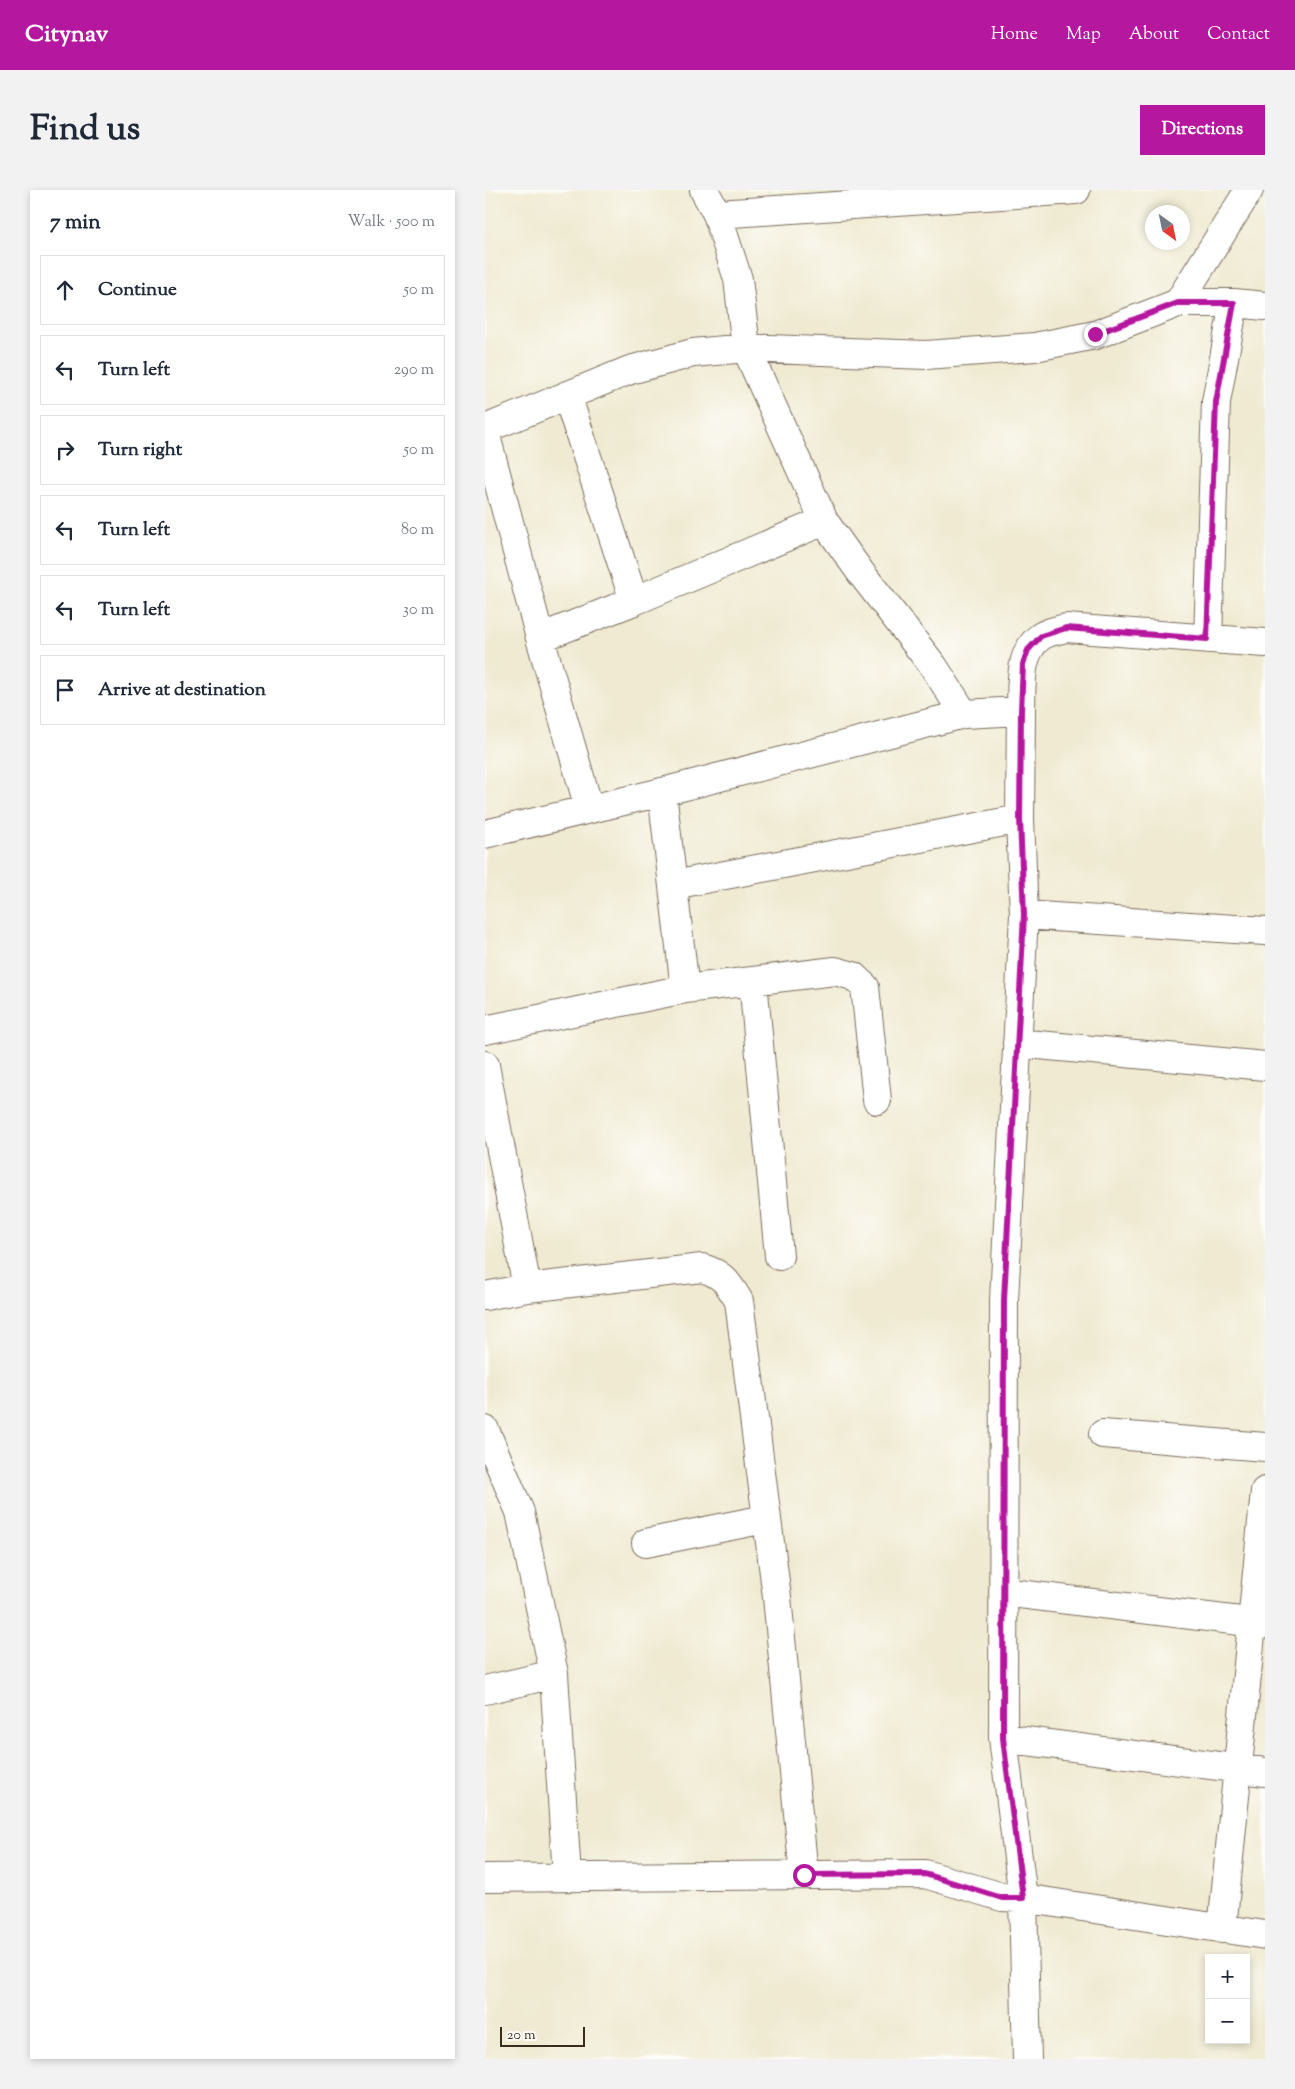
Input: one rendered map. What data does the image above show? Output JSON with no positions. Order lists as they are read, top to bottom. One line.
{"scale_bar":"20 m","north":"bottom right","page":{"header":"Citynav","nav":["Home","Map","About","Contact"],"title":"Find us","buttons":"Directions","heading":["7 min","Walk · 500 m"],"list":[["Continue","50 m"],["Turn left","290 m"],["Turn right","50 m"],["Turn left","80 m"],["Turn left","30 m"],"Arrive at destination"],"map_buttons":["+","−"],"scale":"20 m"}}
